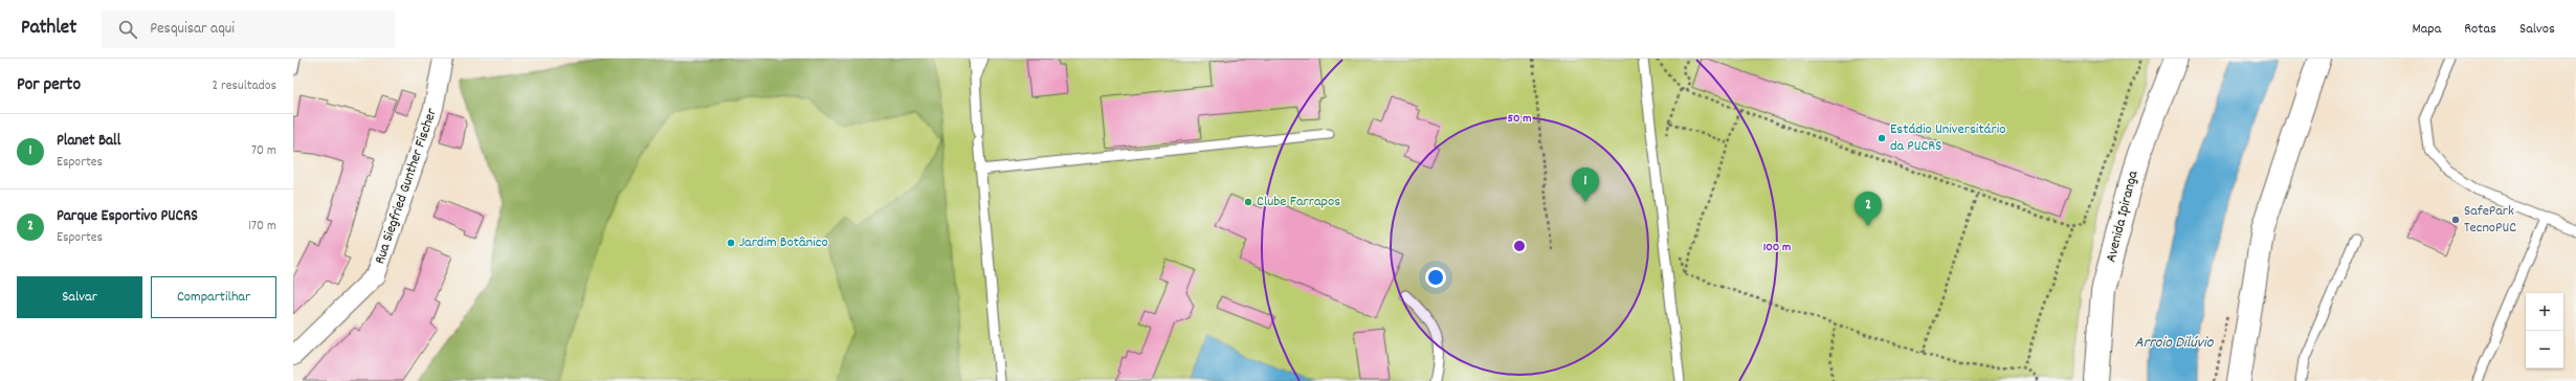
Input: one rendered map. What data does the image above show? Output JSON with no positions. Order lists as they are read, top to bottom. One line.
{"streets":{"main road":["Avenida Ipiranga"],"street":["Rua Siegfried Gunther Fischer"]},"water":["Arroio Dilúvio"],"places":["Estádio Universitário da PUCRS","Clube Farrapos","SafePark TecnoPUC","Jardim Botânico"],"page":{"header":"Pathlet","search":"Pesquisar aqui","nav":["Mapa","Rotas","Salvos"],"heading":["Por perto","2 resultados"],"list":[{"mark":"1","name":"Planet Ball","note":"Esportes","value":"70 m"},{"mark":"2","name":"Parque Esportivo PUCRS","note":"Esportes","value":"170 m"}],"pins":["1","2"],"buttons":["Salvar","Compartilhar"],"map_buttons":["+","−"]},"rings":["50 m","100 m"]}
